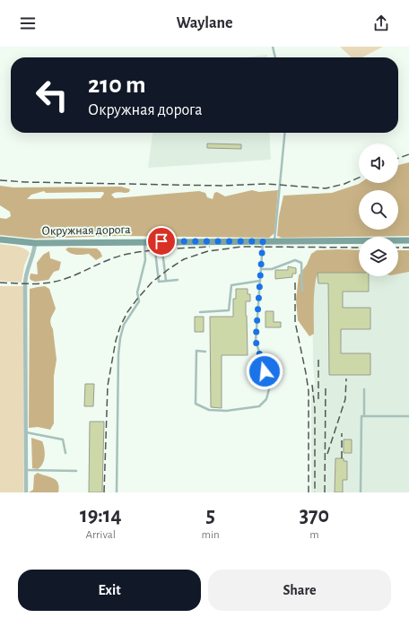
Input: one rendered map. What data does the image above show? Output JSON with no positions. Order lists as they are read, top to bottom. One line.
{"streets":{"main road":["Окружная дорога"]},"page":{"header":"Waylane","turn":["210 m","Окружная дорога"],"eta":["19:14","Arrival","5","min","370","m"],"buttons":["Exit","Share"]}}
